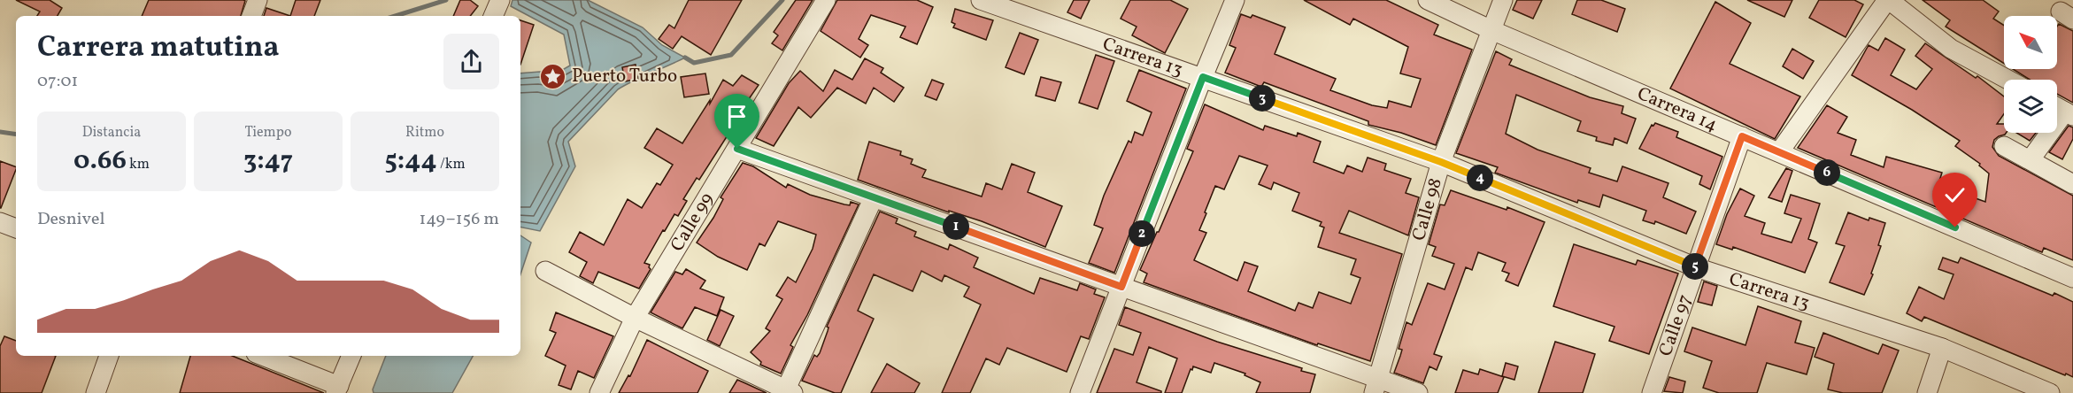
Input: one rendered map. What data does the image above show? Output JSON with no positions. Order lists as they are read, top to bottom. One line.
{"streets":{"street":["Carrera 13","Carrera 14","Calle 98","Calle 99","Calle 97"]},"crossings":[["Carrera 13","Calle 98"],["Carrera 13","Calle 97"],["Carrera 14","Calle 98"],["Carrera 14","Calle 97"]],"places":{"place":["Puerto Turbo"]},"north":"top left","page":{"heading":["Carrera matutina","07:01"],"pins":["3","6","4","1","2","5"],"stats":[["Distancia","0.66 km"],["Tiempo","3:47"],["Ritmo","5:44 /km"]],"chart":["Desnivel","149–156 m"]}}
